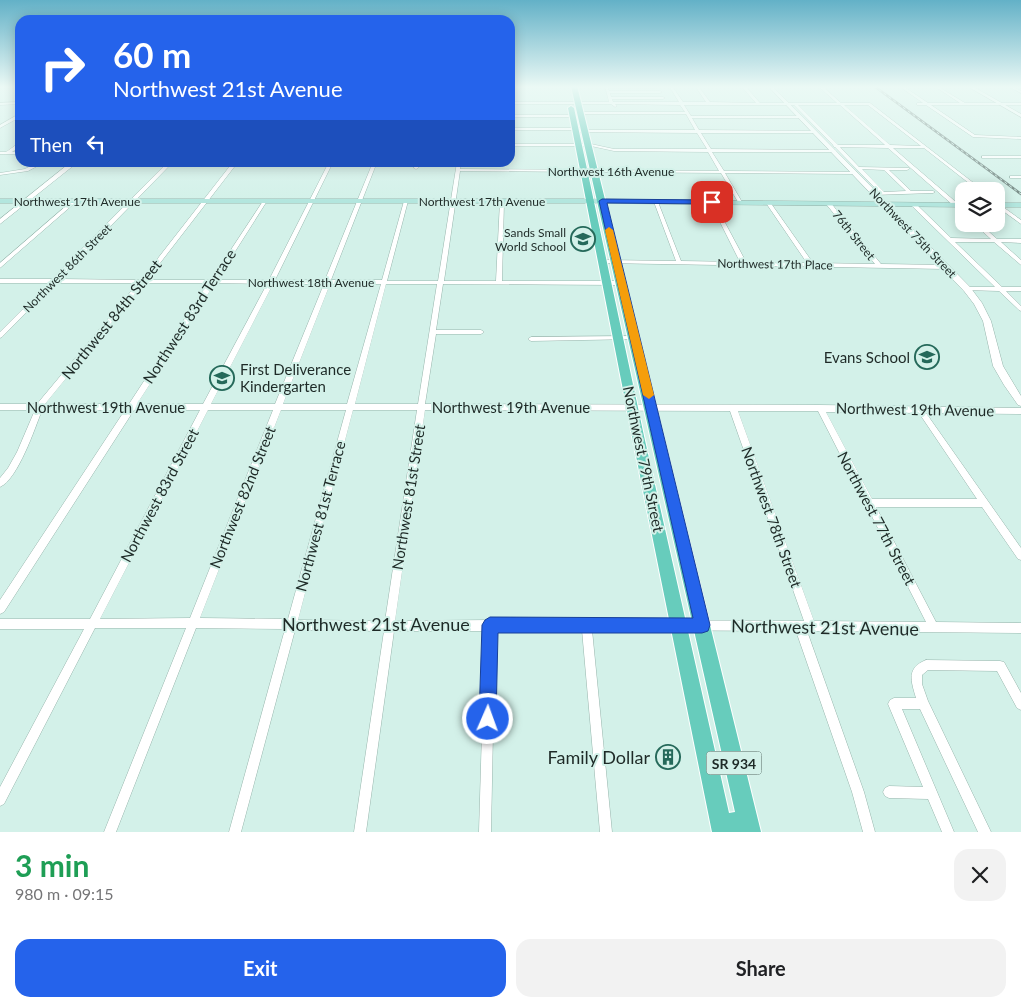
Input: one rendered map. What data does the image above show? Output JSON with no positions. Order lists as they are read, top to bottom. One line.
{"streets":{"main road":["Northwest 17th Avenue","Northwest 79th Street","SR 934"],"street":["Northwest 16th Avenue","Northwest 75th Street","76th Street","Northwest 17th Place","Northwest 86th Street","Northwest 18th Avenue","Northwest 83rd Terrace","Northwest 84th Street","Northwest 19th Avenue","Northwest 83rd Street","Northwest 82nd Street","Northwest 81st Street","Northwest 81st Terrace","Northwest 78th Street","Northwest 77th Street","Northwest 21st Avenue"]},"crossings":[["Northwest 16th Avenue","Northwest 75th Street"],["Northwest 16th Avenue","Northwest 79th Street"],["Northwest 17th Avenue","Northwest 75th Street"],["Northwest 17th Avenue","76th Street"],["Northwest 17th Avenue","Northwest 86th Street"],["Northwest 17th Avenue","Northwest 83rd Terrace"],["Northwest 17th Avenue","Northwest 84th Street"],["Northwest 17th Avenue","Northwest 79th Street"],["Northwest 17th Avenue","Northwest 83rd Street"],["Northwest 17th Avenue","Northwest 82nd Street"],["Northwest 17th Avenue","Northwest 81st Street"],["Northwest 17th Avenue","Northwest 81st Terrace"],["Northwest 75th Street","Northwest 17th Place"],["76th Street","Northwest 17th Place"],["Northwest 17th Place","Northwest 79th Street"],["Northwest 86th Street","Northwest 18th Avenue"],["Northwest 18th Avenue","Northwest 83rd Terrace"],["Northwest 18th Avenue","Northwest 84th Street"],["Northwest 18th Avenue","Northwest 79th Street"],["Northwest 18th Avenue","Northwest 83rd Street"],["Northwest 18th Avenue","Northwest 82nd Street"],["Northwest 18th Avenue","Northwest 81st Street"],["Northwest 18th Avenue","Northwest 81st Terrace"],["Northwest 83rd Terrace","Northwest 19th Avenue"],["Northwest 84th Street","Northwest 19th Avenue"],["Northwest 19th Avenue","Northwest 79th Street"],["Northwest 19th Avenue","Northwest 83rd Street"],["Northwest 19th Avenue","Northwest 82nd Street"],["Northwest 19th Avenue","Northwest 81st Street"],["Northwest 19th Avenue","Northwest 81st Terrace"],["Northwest 19th Avenue","Northwest 78th Street"],["Northwest 19th Avenue","Northwest 77th Street"],["Northwest 79th Street","Northwest 21st Avenue"],["Northwest 83rd Street","Northwest 21st Avenue"],["Northwest 82nd Street","Northwest 21st Avenue"],["Northwest 81st Street","Northwest 21st Avenue"],["Northwest 81st Terrace","Northwest 21st Avenue"],["Northwest 78th Street","Northwest 21st Avenue"],["Northwest 77th Street","Northwest 21st Avenue"]],"places":{"school or university":["Sands Small World School","Evans School","First Deliverance Kindergarten"],"building":["Family Dollar"]},"page":{"turn":["60 m","Northwest 21st Avenue"],"then":"Then","heading":["3 min","980 m · 09:15"],"buttons":["Exit","Share"]}}
